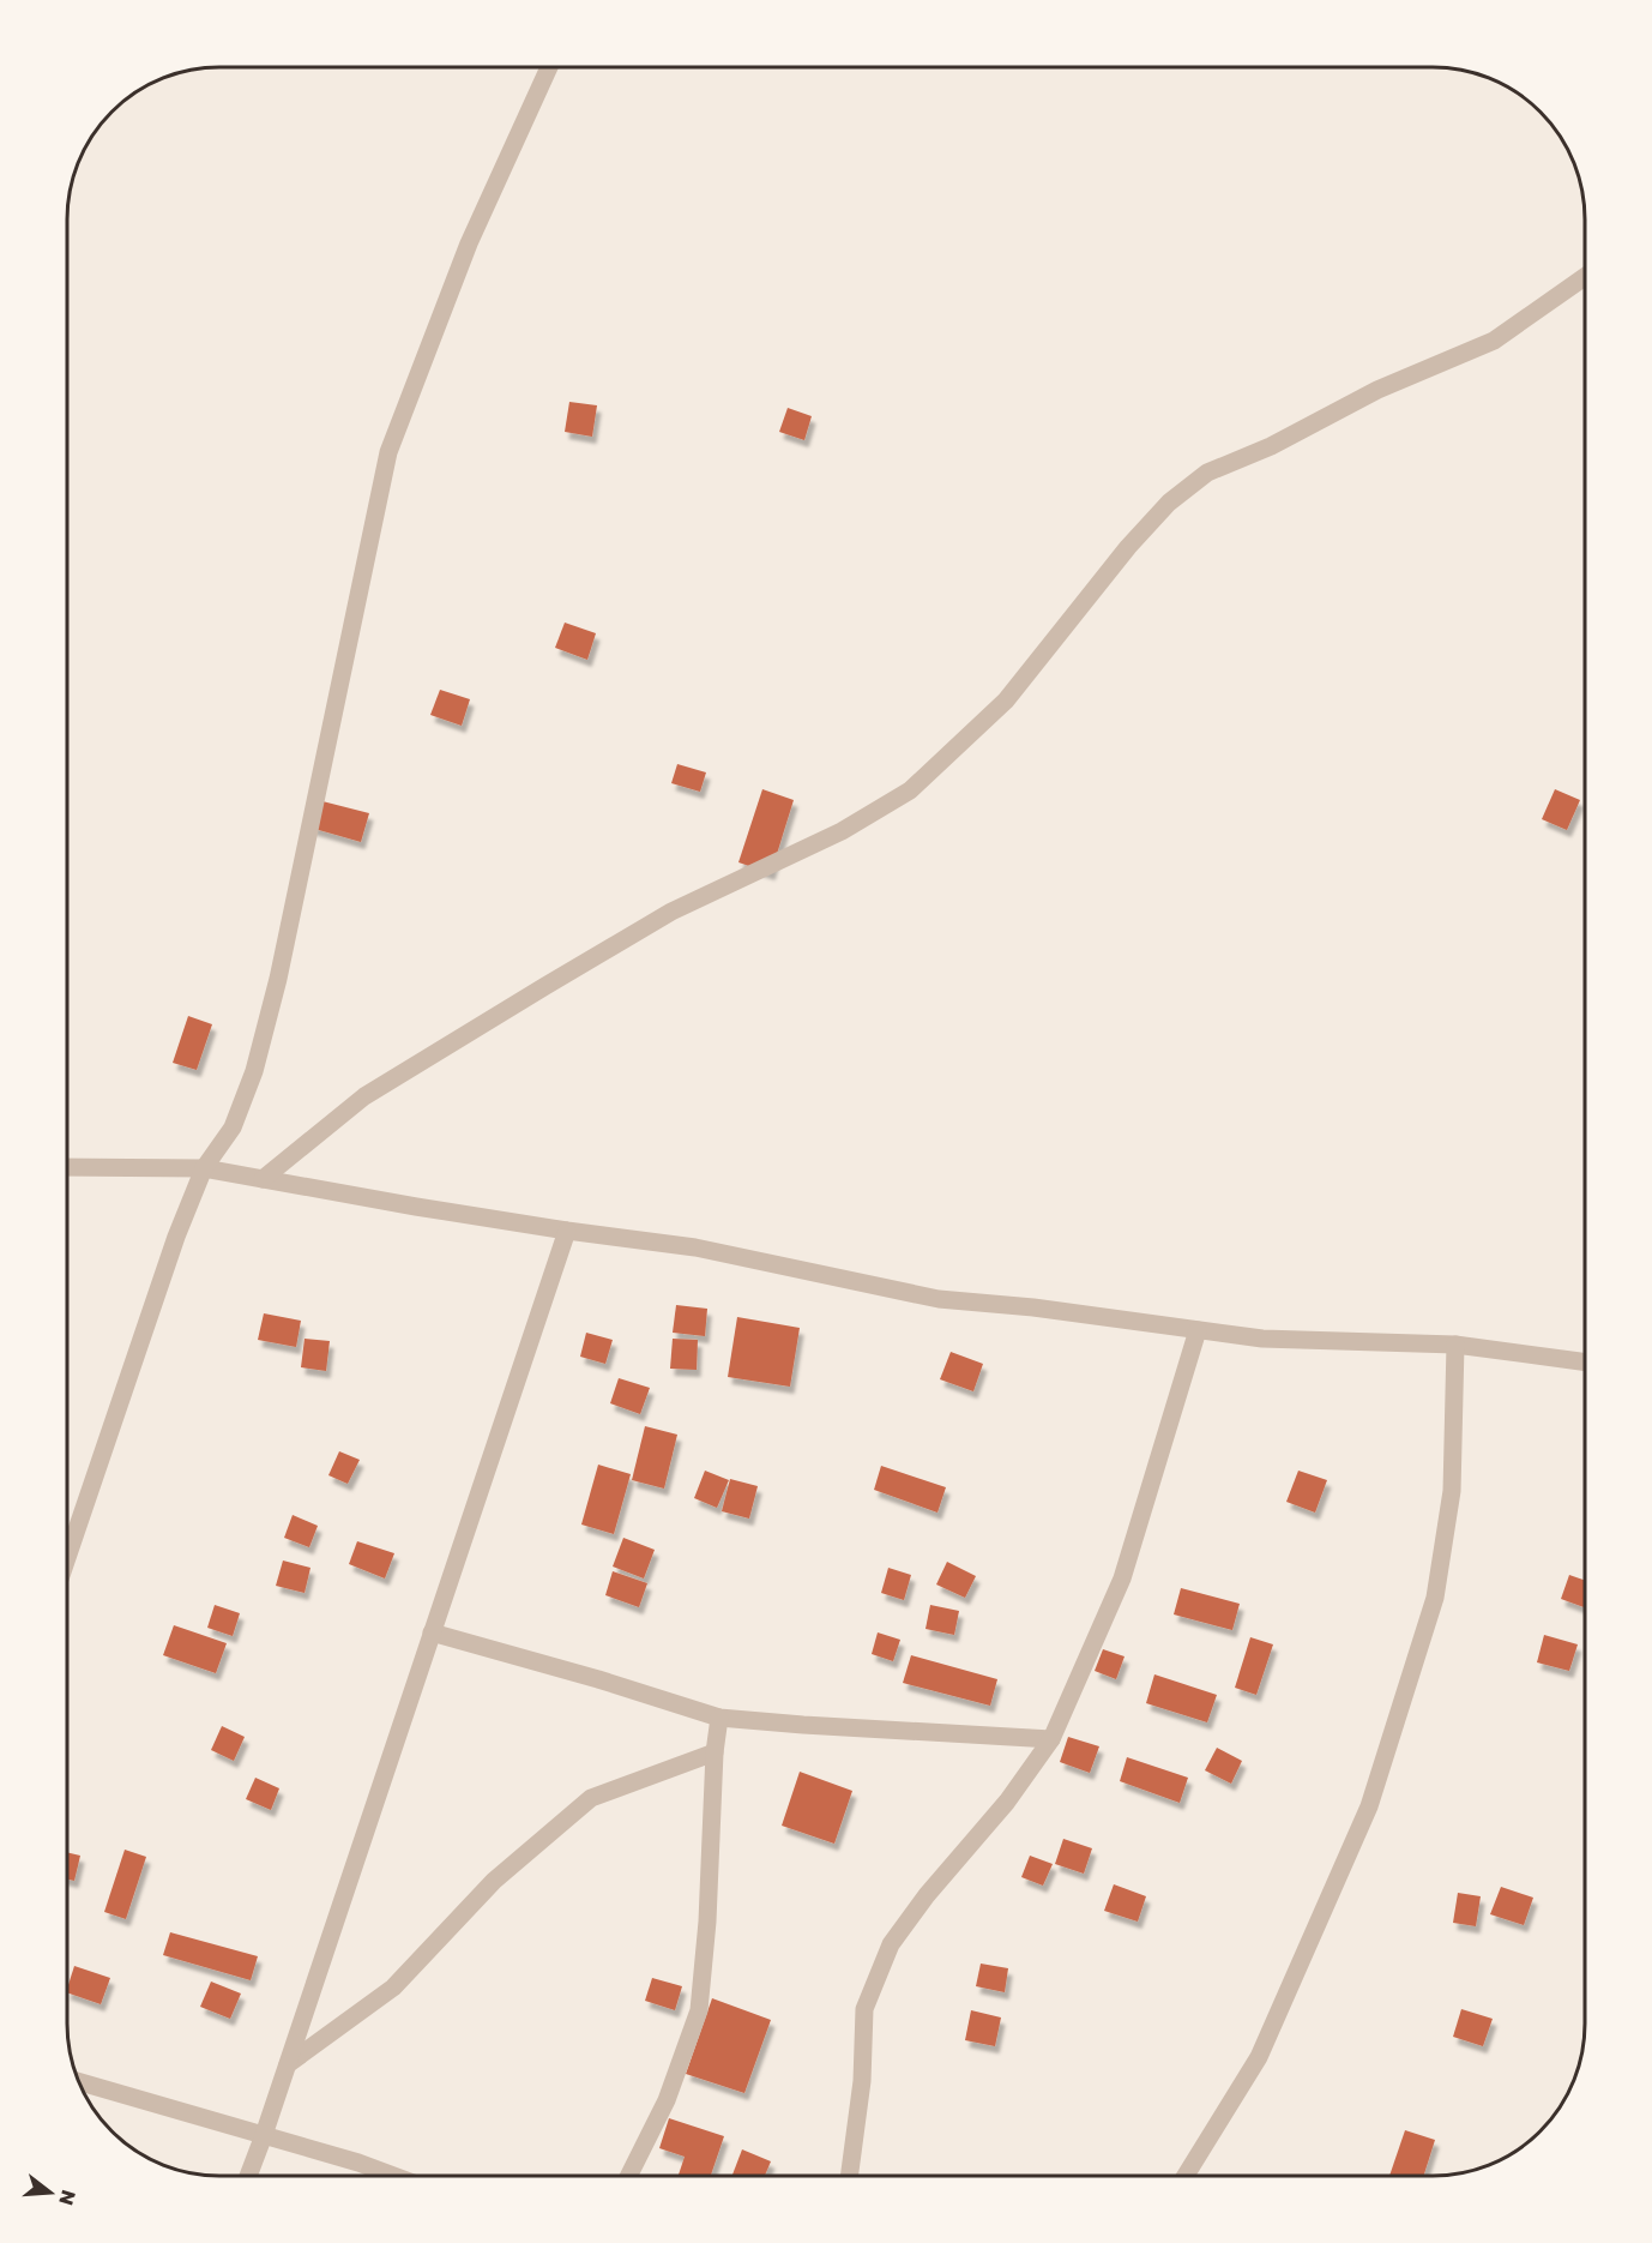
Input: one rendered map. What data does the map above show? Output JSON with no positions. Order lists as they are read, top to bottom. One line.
{"north":"right"}
